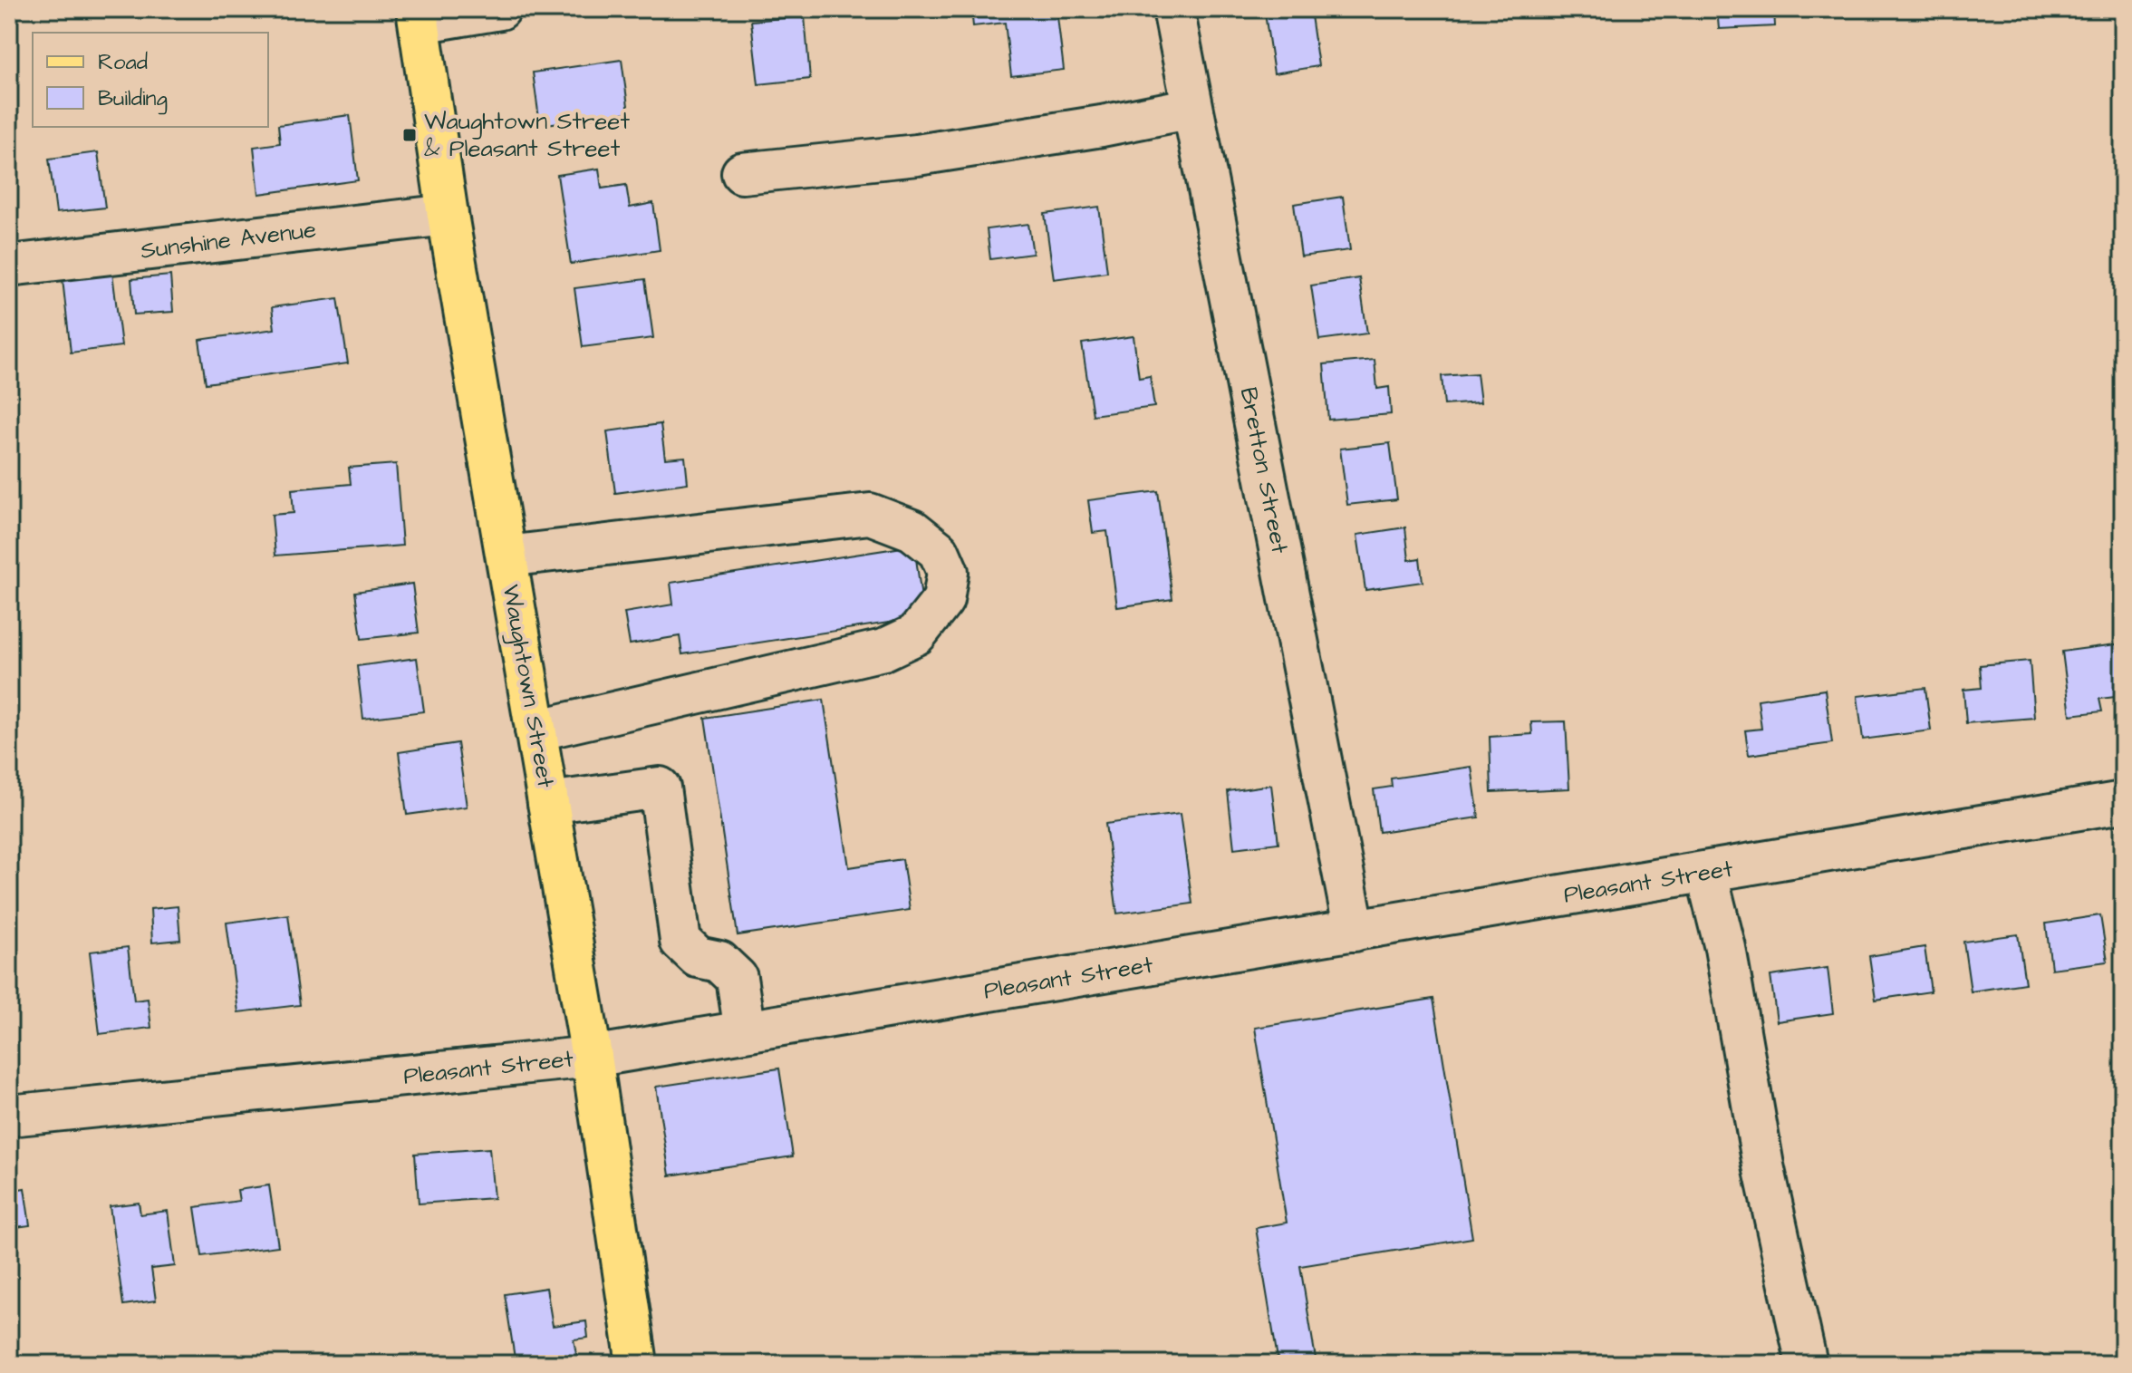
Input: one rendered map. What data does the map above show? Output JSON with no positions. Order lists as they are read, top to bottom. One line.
{"streets":{"main road":["Waughtown Street"],"street":["Sunshine Avenue","Bretton Street","Pleasant Street"]},"crossings":[["Sunshine Avenue","Waughtown Street"],["Bretton Street","Pleasant Street"],["Waughtown Street","Pleasant Street"]],"places":{"transit":["Waughtown Street & Pleasant Street"]},"legend":["Road","Building"]}
